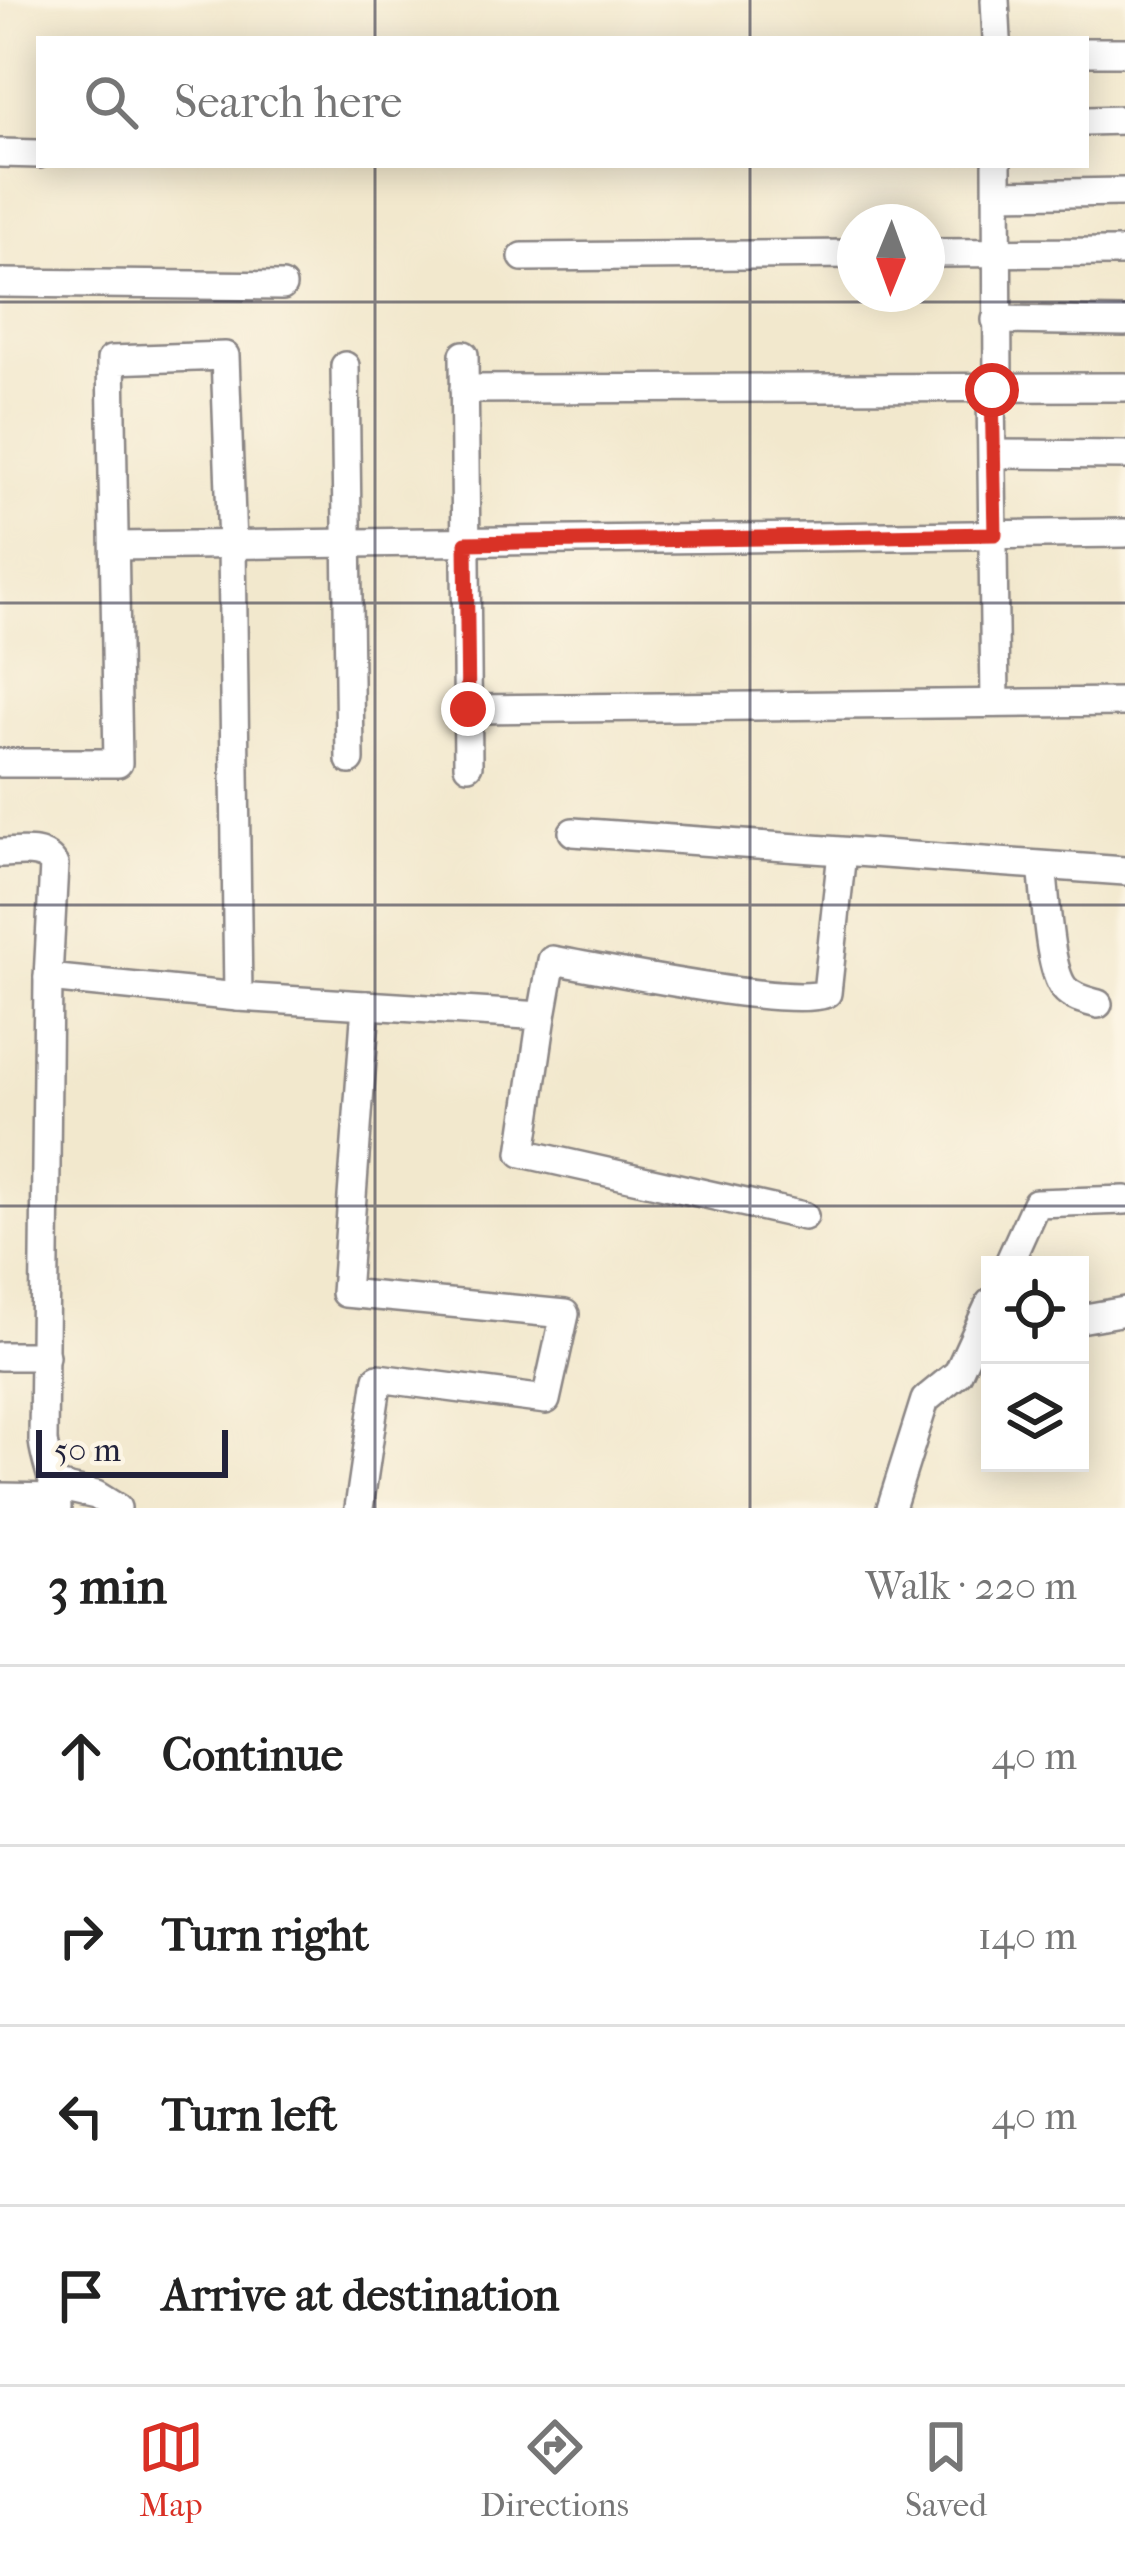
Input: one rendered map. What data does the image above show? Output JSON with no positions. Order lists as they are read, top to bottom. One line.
{"scale_bar":"50 m","north":"bottom","page":{"search":"Search here","scale":"50 m","heading":["3 min","Walk · 220 m"],"list":[["Continue","40 m"],["Turn right","140 m"],["Turn left","40 m"],"Arrive at destination"],"nav":["Map","Directions","Saved"]}}
